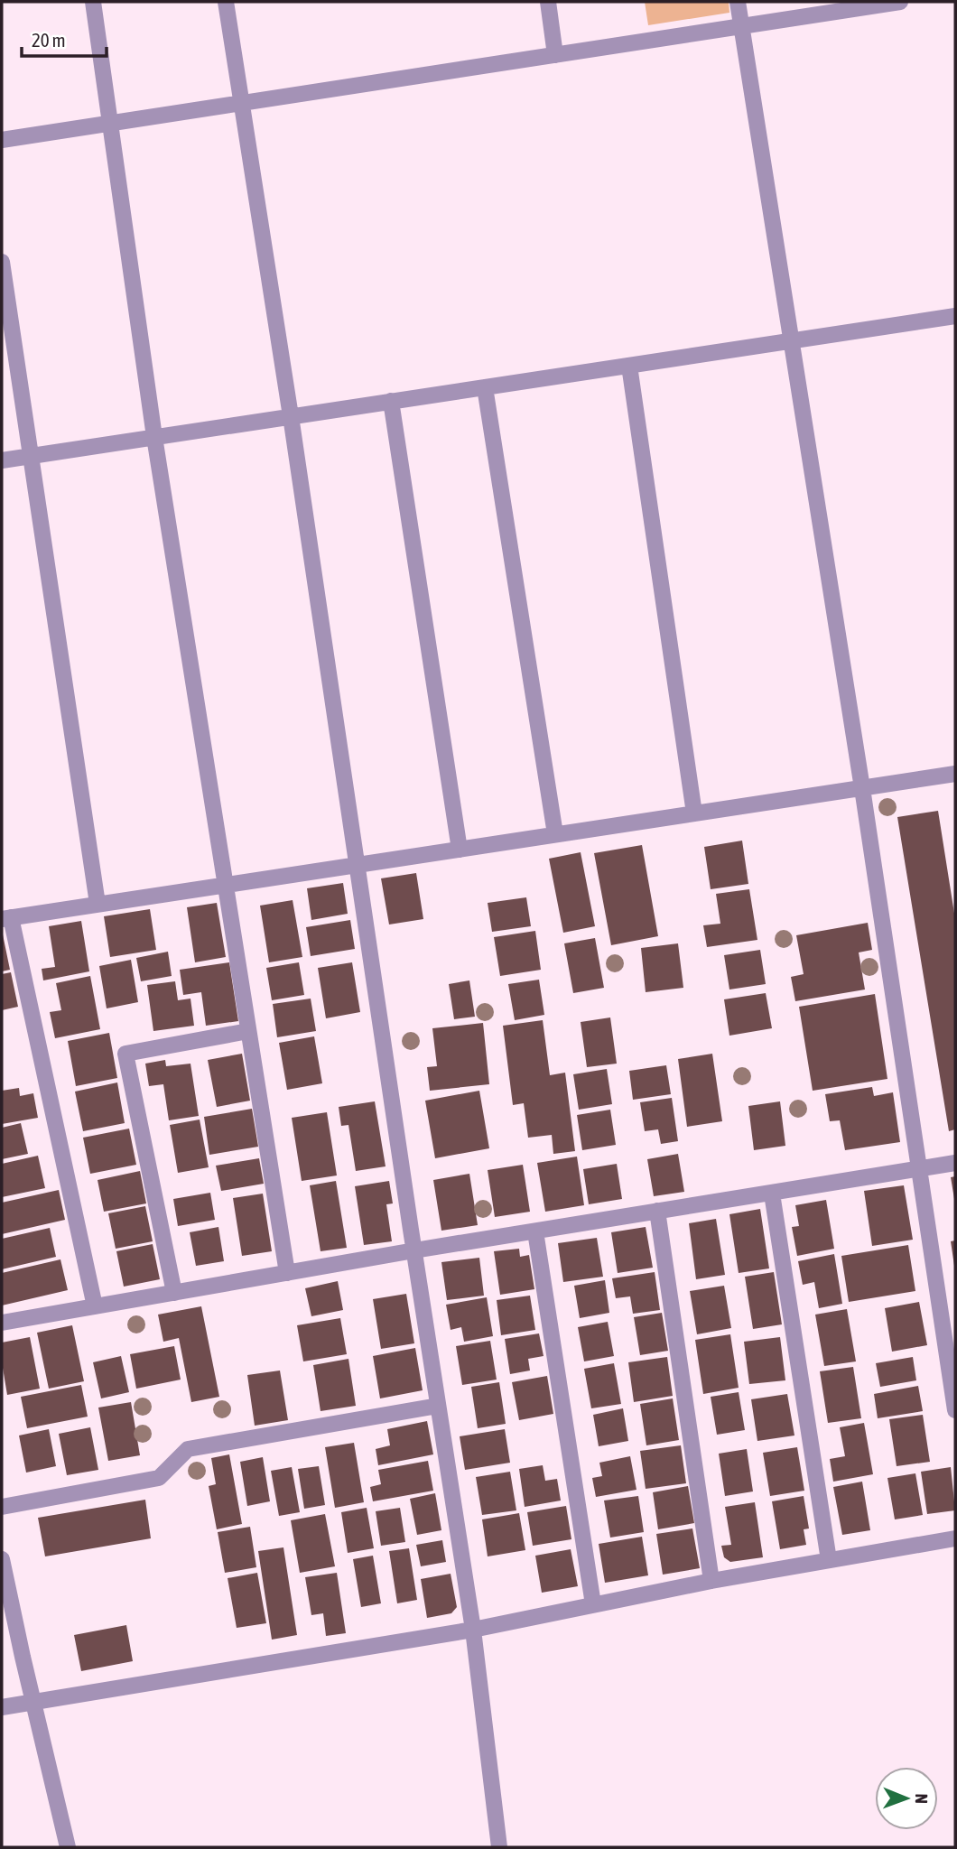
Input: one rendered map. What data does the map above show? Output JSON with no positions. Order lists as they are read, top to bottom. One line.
{"scale_bar":"20 m","north":"right"}
